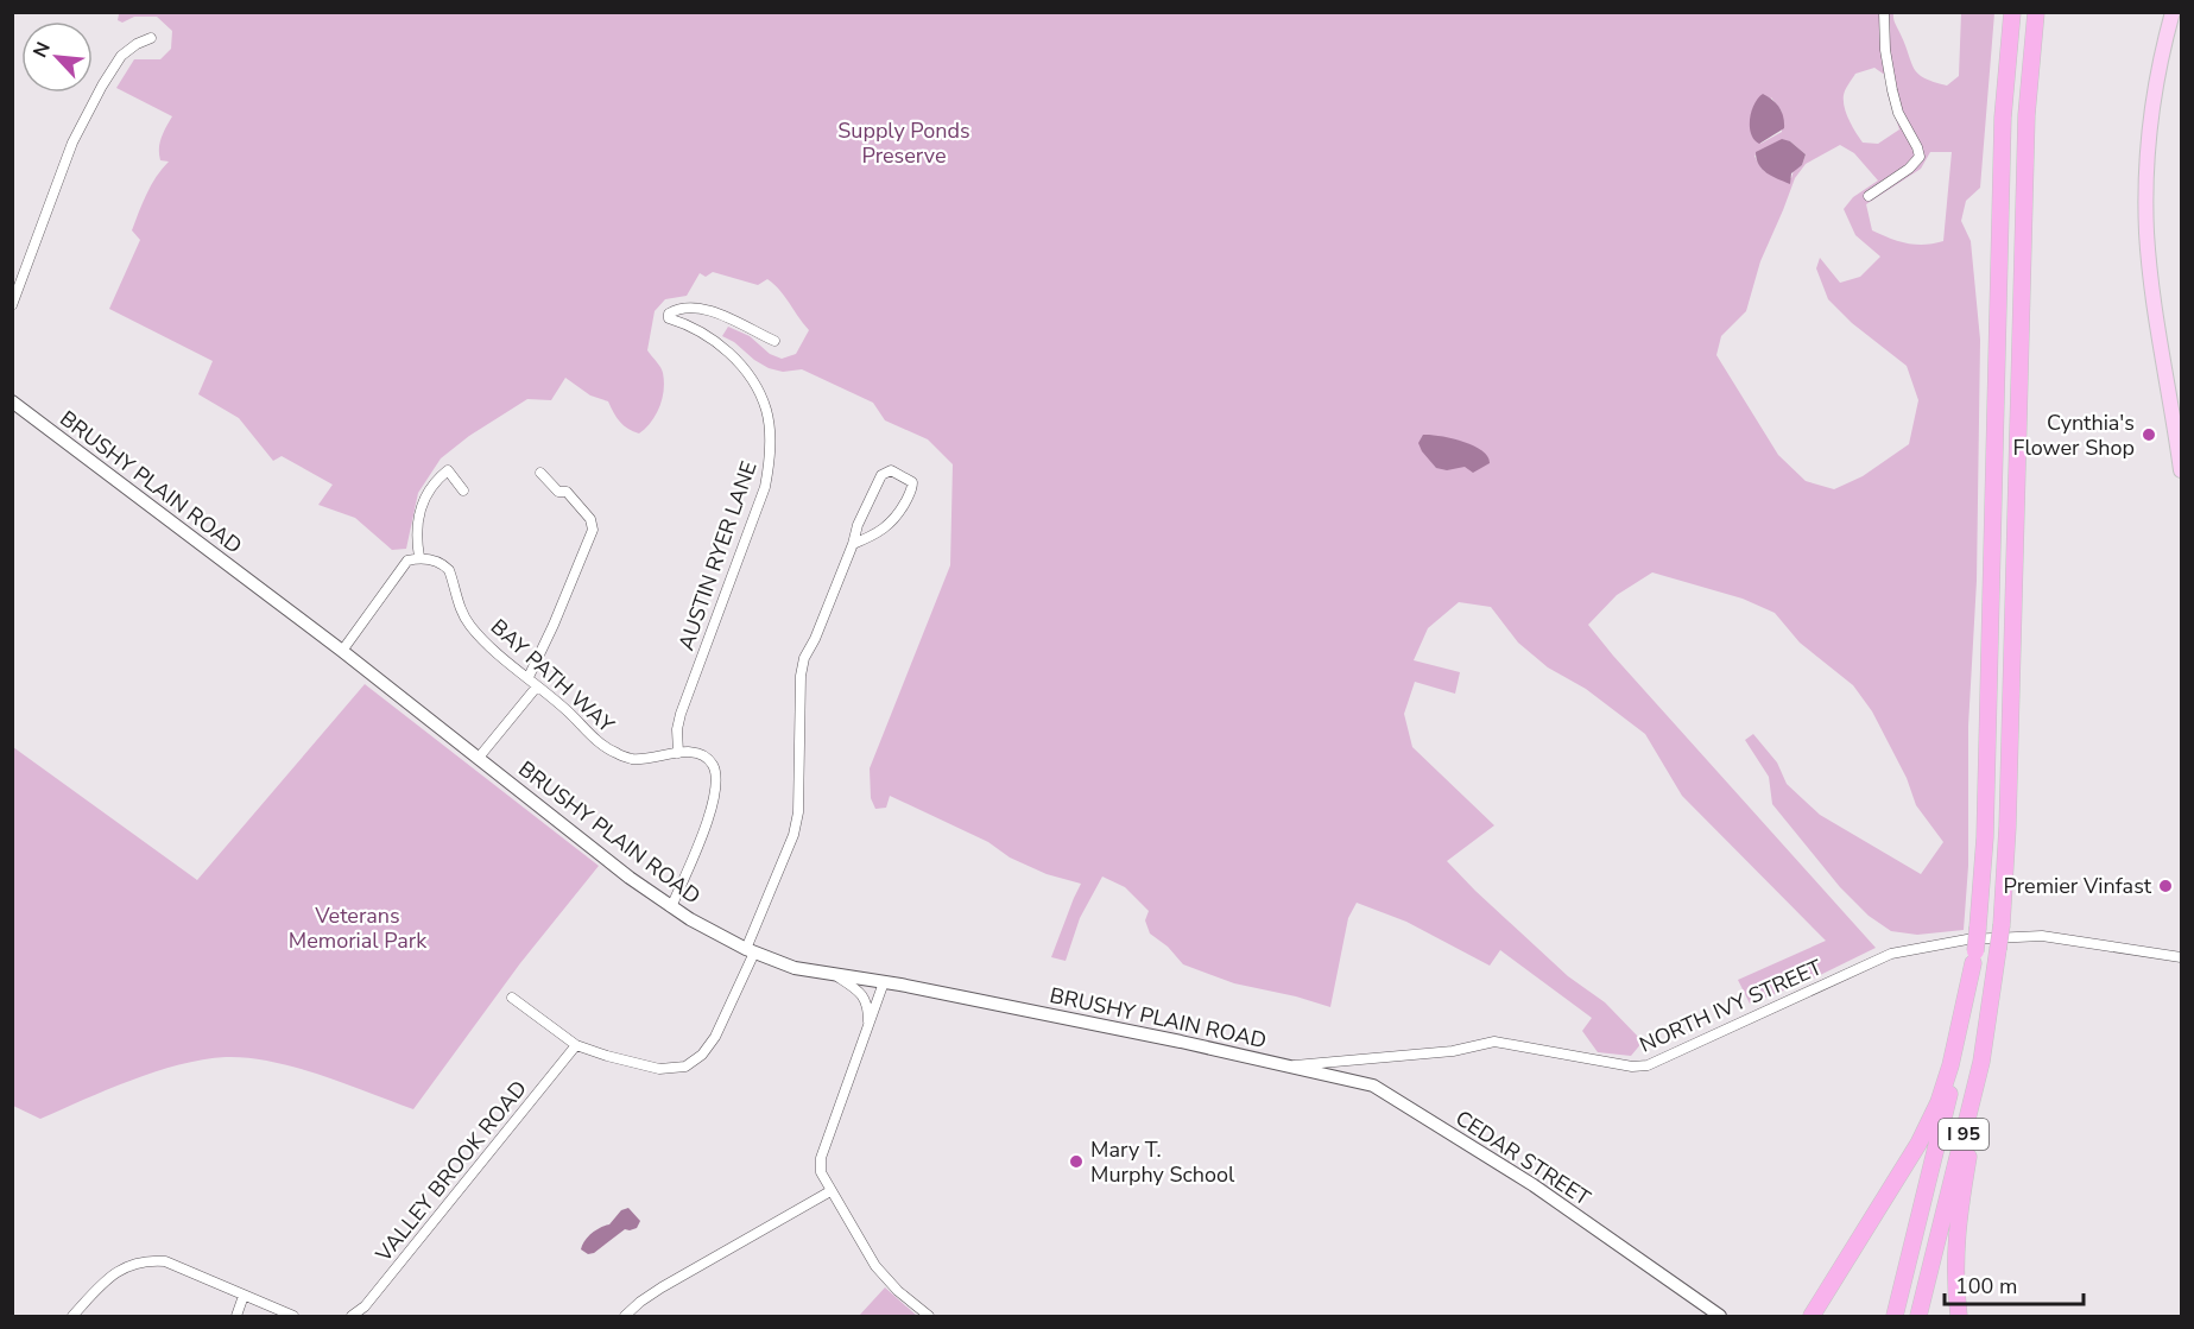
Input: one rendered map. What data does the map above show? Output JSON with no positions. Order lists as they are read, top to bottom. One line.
{"streets":{"highway":["I 95"],"main road":["BRUSHY PLAIN ROAD","CEDAR STREET"],"street":["AUSTIN RYER LANE","BAY PATH WAY","NORTH IVY STREET","VALLEY BROOK ROAD"]},"crossings":[["BRUSHY PLAIN ROAD","BAY PATH WAY"],["BRUSHY PLAIN ROAD","NORTH IVY STREET"],["BRUSHY PLAIN ROAD","CEDAR STREET"],["AUSTIN RYER LANE","BAY PATH WAY"],["NORTH IVY STREET","CEDAR STREET"]],"parks":["Supply Ponds Preserve","Veterans Memorial Park"],"places":["Cynthia's Flower Shop","Premier Vinfast","Mary T. Murphy School"],"scale_bar":"100 m","north":"top left"}
